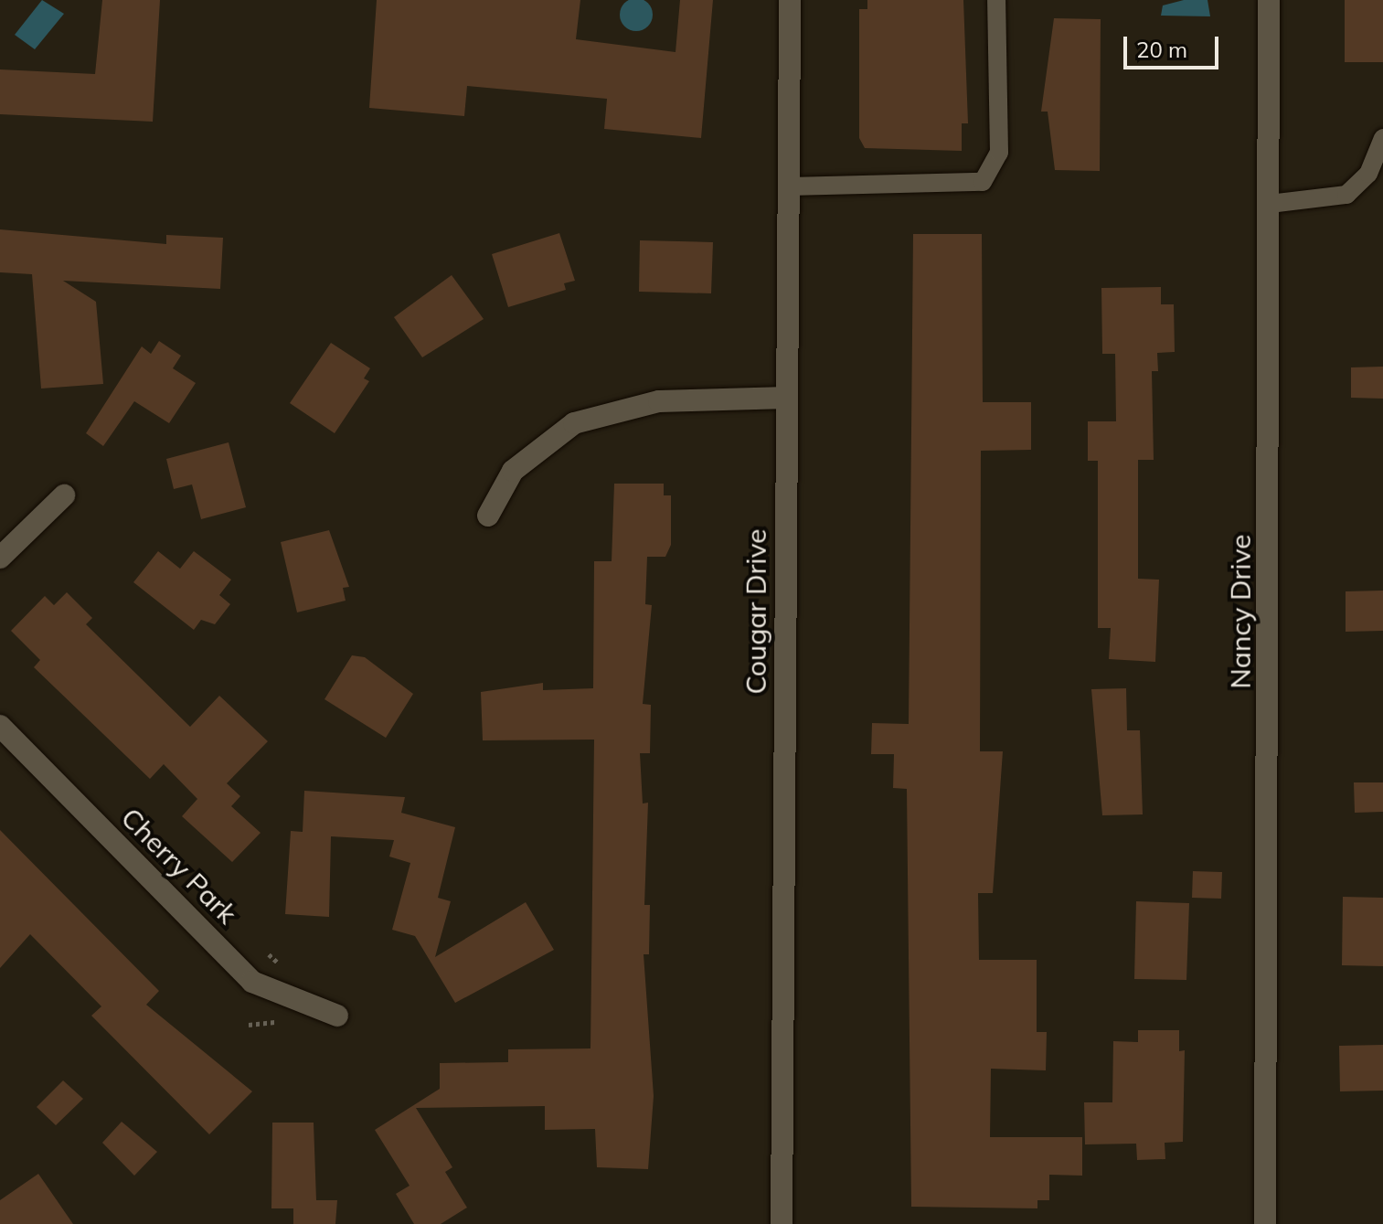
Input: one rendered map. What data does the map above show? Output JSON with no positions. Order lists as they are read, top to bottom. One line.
{"streets":{"street":["Cougar Drive","Nancy Drive","Cherry Park"]},"scale_bar":"20 m"}
